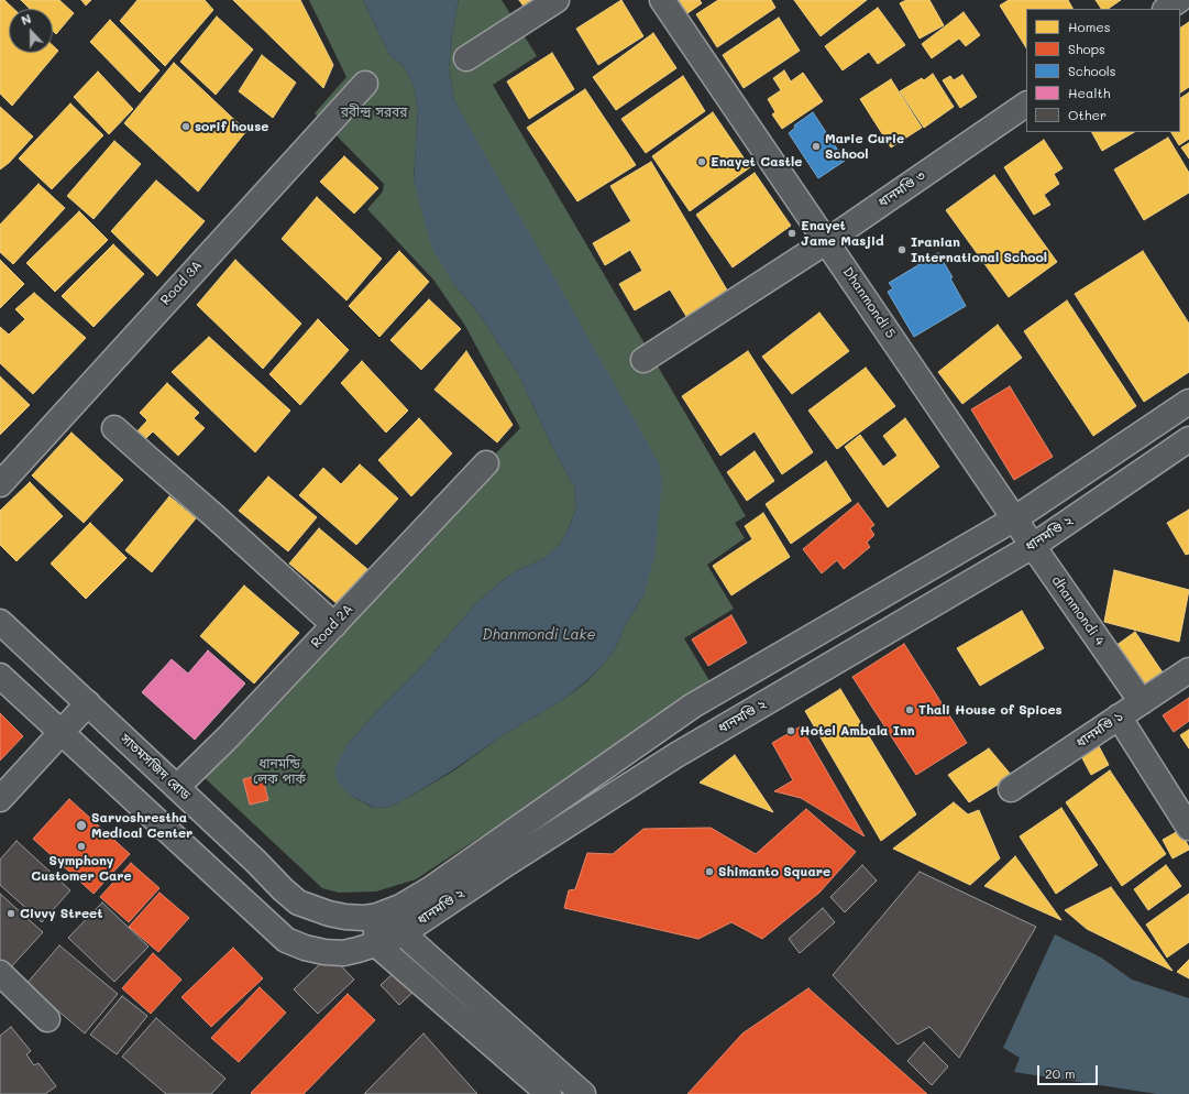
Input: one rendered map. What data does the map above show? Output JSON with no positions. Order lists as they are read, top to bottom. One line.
{"streets":{"street":["ধানমণ্ডি ৩","Road 3A","Dhanmondi 5","ধানমণ্ডি ২","dhanmondi 4","Road 2A","ধানমণ্ডি ১","সাতমসজিদ রোড"]},"crossings":[["ধানমণ্ডি ৩","Dhanmondi 5"],["Dhanmondi 5","ধানমণ্ডি ২"],["Dhanmondi 5","dhanmondi 4"],["ধানমণ্ডি ২","dhanmondi 4"],["ধানমণ্ডি ২","সাতমসজিদ রোড"],["dhanmondi 4","ধানমণ্ডি ১"],["Road 2A","সাতমসজিদ রোড"]],"water":["Dhanmondi Lake"],"parks":["রবীন্দ্র সরবর","ধানমন্ডি লেক পার্ক"],"places":["sorif house","Marie Curie School","Enayet Castle","Enayet Jame Masjid","Iranian International School","Thali House of Spices","Hotel Ambala Inn","Sarvoshrestha Medical Center","Symphony Customer Care","Shimanto Square","Civvy Street"],"legend":["Homes","Shops","Schools","Health","Other"],"scale_bar":"20 m","north":"top"}
